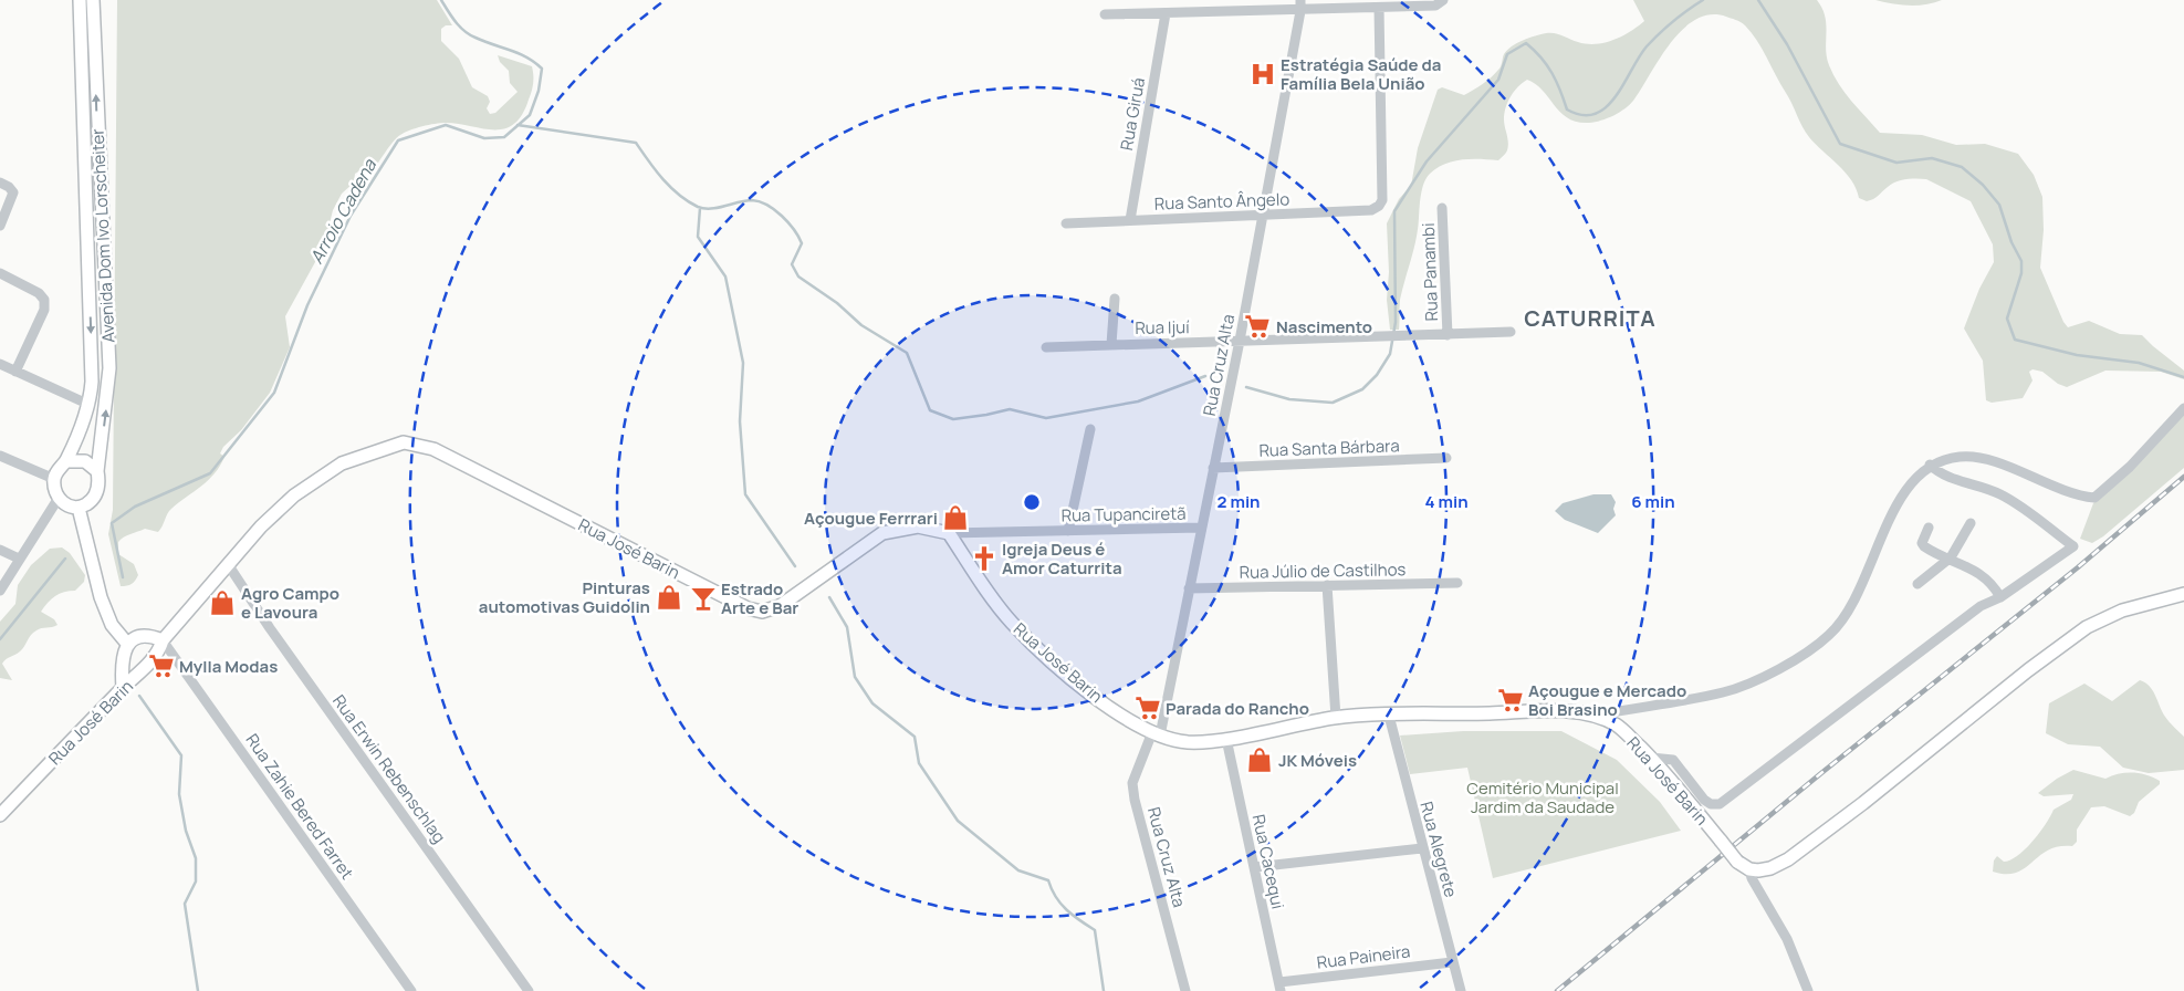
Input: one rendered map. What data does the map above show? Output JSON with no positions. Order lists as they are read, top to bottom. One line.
{"streets":{"main road":["Avenida Dom Ivo Lorscheiter","Rua José Barin"],"street":["Rua Giruá","Rua Santo Ângelo","Rua Panambi","Rua Ijuí","Rua Cruz Alta","Rua Santa Bárbara","Rua Tupanciretã","Rua Júlio de Castilhos","Rua Erwin Rebenschlag","Rua Zahie Bered Farret","Rua Alegrete","Rua Cacequi","Rua Paineira"]},"crossings":[["Rua Giruá","Rua Santo Ângelo"],["Rua Santo Ângelo","Rua Cruz Alta"],["Rua Panambi","Rua Ijuí"],["Rua Ijuí","Rua Cruz Alta"],["Rua Cruz Alta","Rua Santa Bárbara"],["Rua Cruz Alta","Rua Tupanciretã"],["Rua Cruz Alta","Rua José Barin"],["Rua Cruz Alta","Rua Júlio de Castilhos"],["Rua Tupanciretã","Rua José Barin"],["Rua José Barin","Rua Erwin Rebenschlag"],["Rua José Barin","Rua Zahie Bered Farret"],["Rua José Barin","Rua Alegrete"],["Rua José Barin","Rua Cacequi"],["Rua Alegrete","Rua Paineira"],["Rua Cacequi","Rua Paineira"]],"districts":["CATURRITA"],"water":["Arroio Cadena"],"parks":["Cemitério Municipal Jardim da Saudade"],"places":{"hospital":["Estratégia Saúde da Família Bela União"],"supermarket":["Nascimento","Mylla Modas","Açougue e Mercado Boi Brasino","Parada do Rancho"],"shop":["Açougue Ferrrari","Pinturas automotivas Guidolin","Agro Campo e Lavoura","JK Móveis"],"church":["Igreja Deus é Amor Caturrita"],"bar":["Estrado Arte e Bar"]},"rings":["2 min","4 min","6 min"]}
